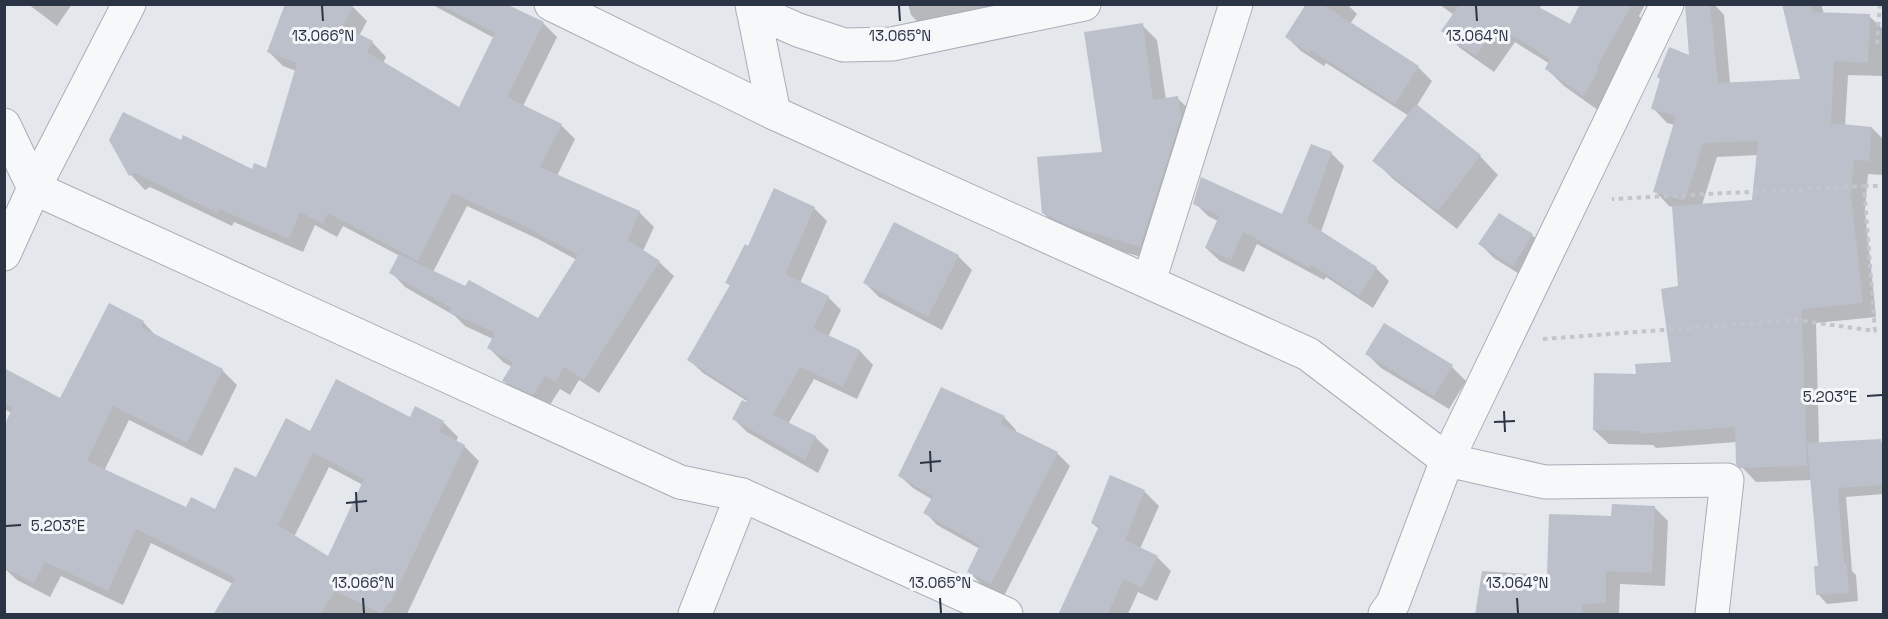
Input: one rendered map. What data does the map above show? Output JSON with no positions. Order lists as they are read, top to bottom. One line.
{"coordinates":["13.066°N","13.065°N","13.064°N","5.203°E"]}
